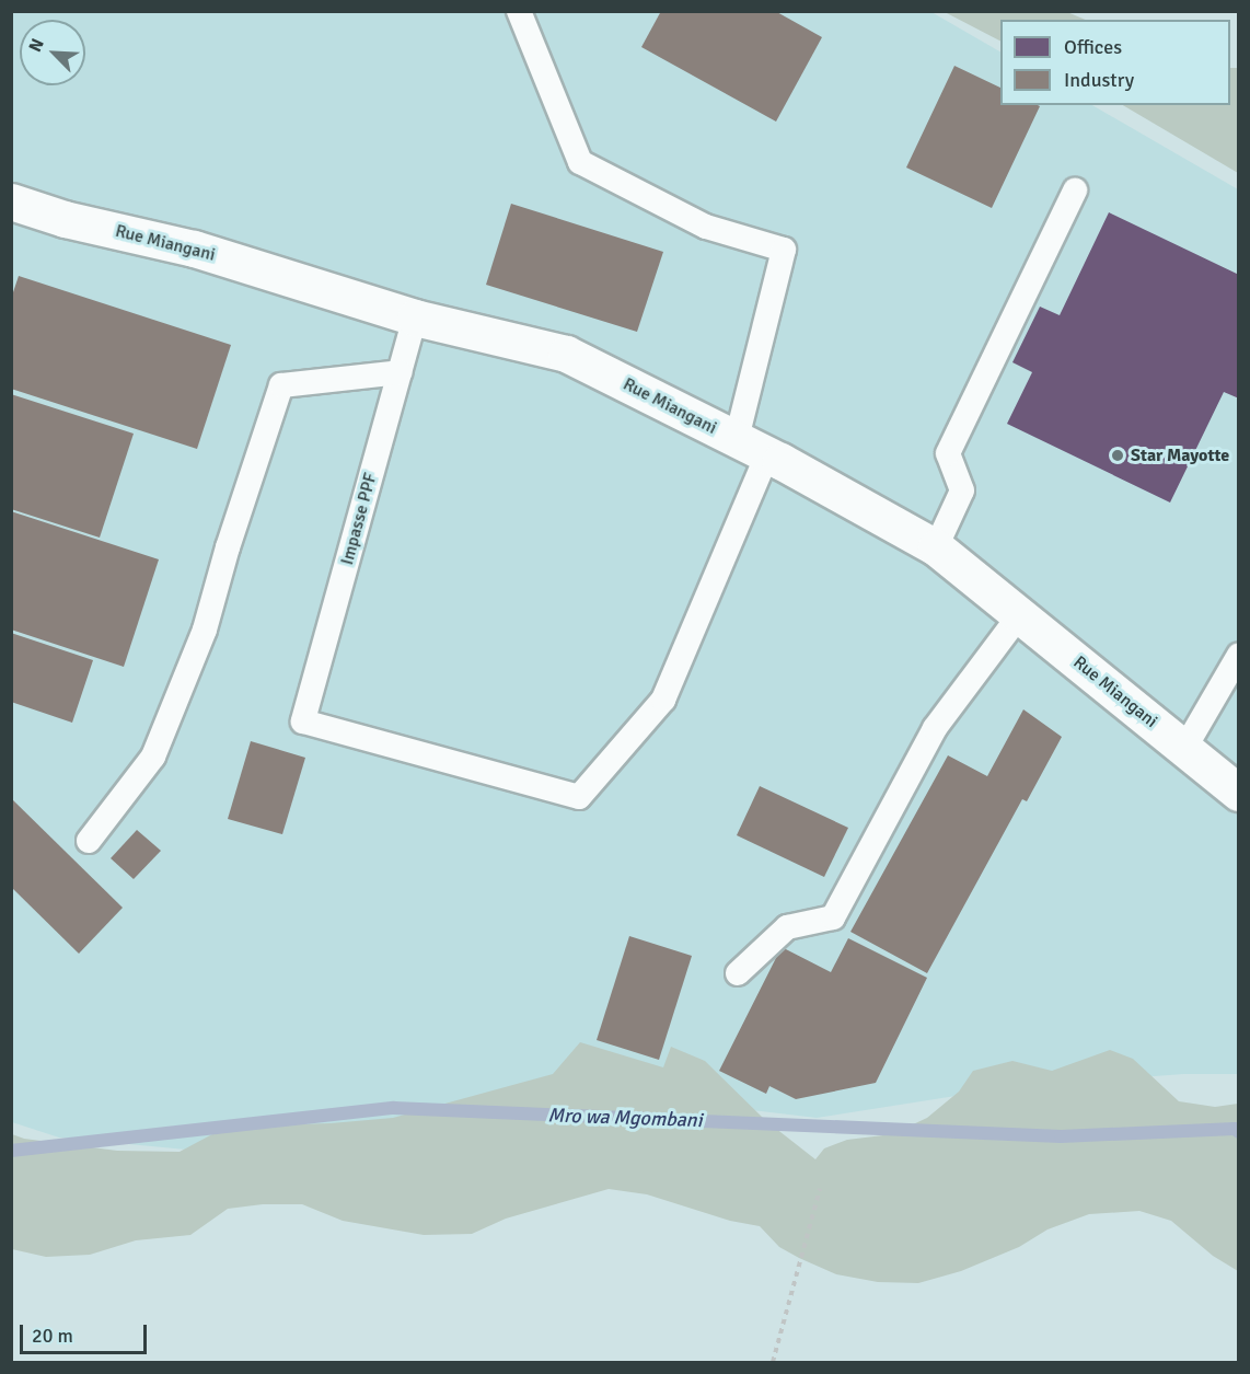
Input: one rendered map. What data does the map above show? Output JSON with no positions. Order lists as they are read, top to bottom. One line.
{"streets":{"street":["Rue Miangani"],"lane":["Impasse PPF"]},"crossings":[["Rue Miangani","Impasse PPF"]],"water":["Mro wa Mgombani"],"places":["Star Mayotte"],"legend":["Offices","Industry"],"scale_bar":"20 m","north":"top left"}
